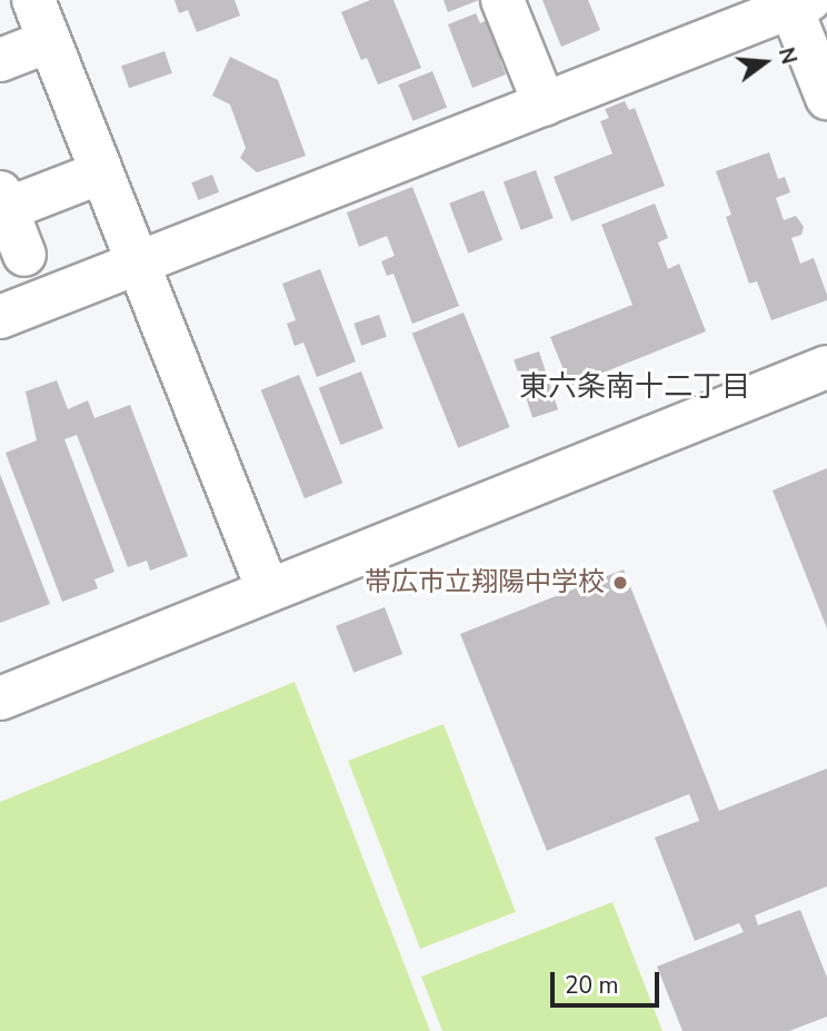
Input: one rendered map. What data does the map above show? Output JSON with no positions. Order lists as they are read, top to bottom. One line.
{"districts":["東六条南十二丁目"],"places":["帯広市立翔陽中学校"],"scale_bar":"20 m","north":"right"}
